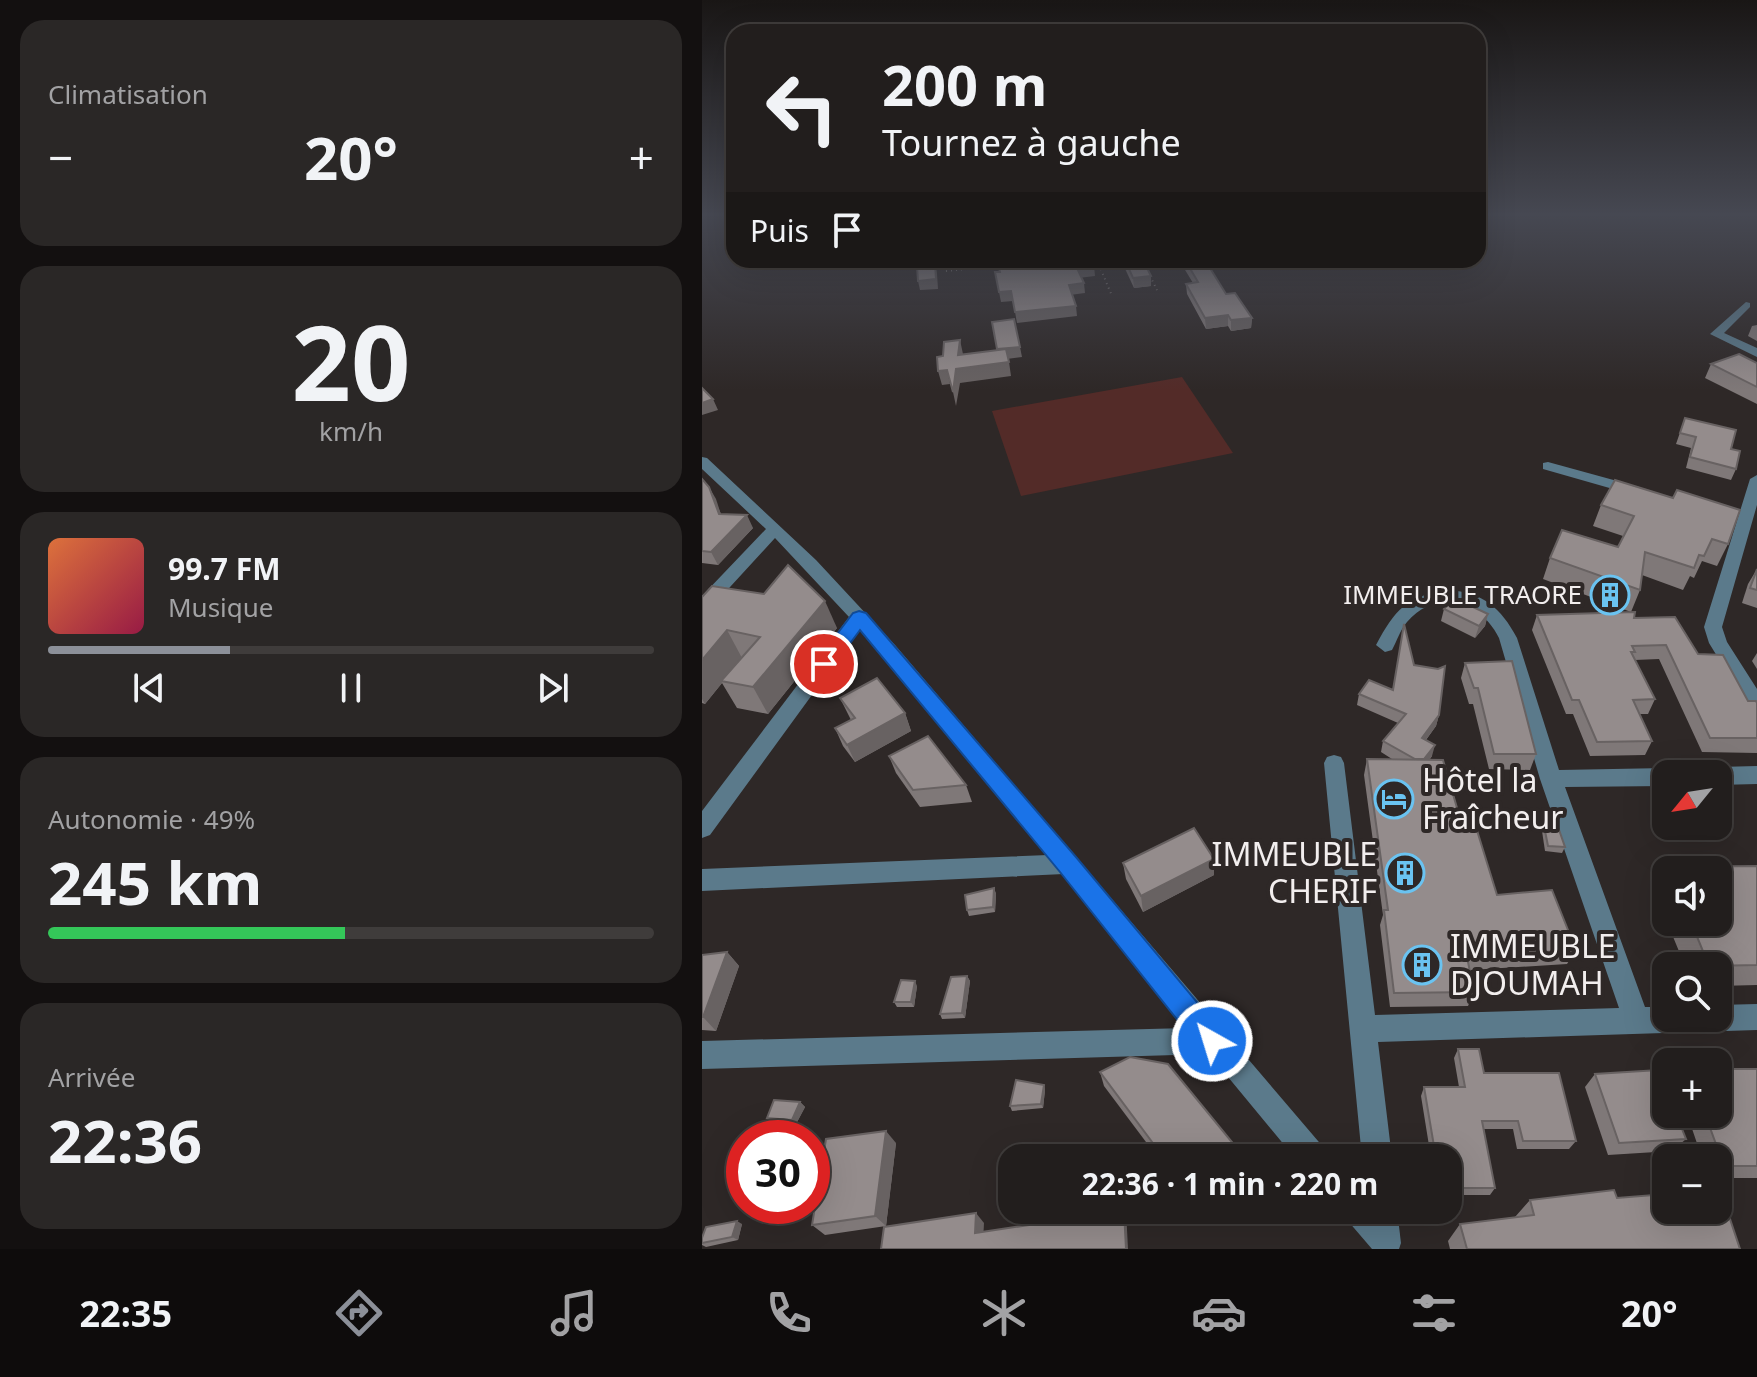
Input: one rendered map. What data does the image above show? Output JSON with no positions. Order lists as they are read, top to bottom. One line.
{"places":{"building":["IMMEUBLE TRAORE","IMMEUBLE CHERIF","IMMEUBLE DJOUMAH"],"hotel":["Hôtel la Fraîcheur"]},"north":"bottom left","page":{"tile":["Climatisation",["20","km/h"],["Autonomie · 49%","245 km"],["Arrivée","22:36"]],"turn":["200 m","Tournez à gauche"],"heat":["−","20°","+"],"then":"Puis","song":["99.7 FM","Musique"],"map_buttons":["+","−"],"limit":"30","trip":"22:36 · 1 min · 220 m","tabs":["22:35","20°"]}}
